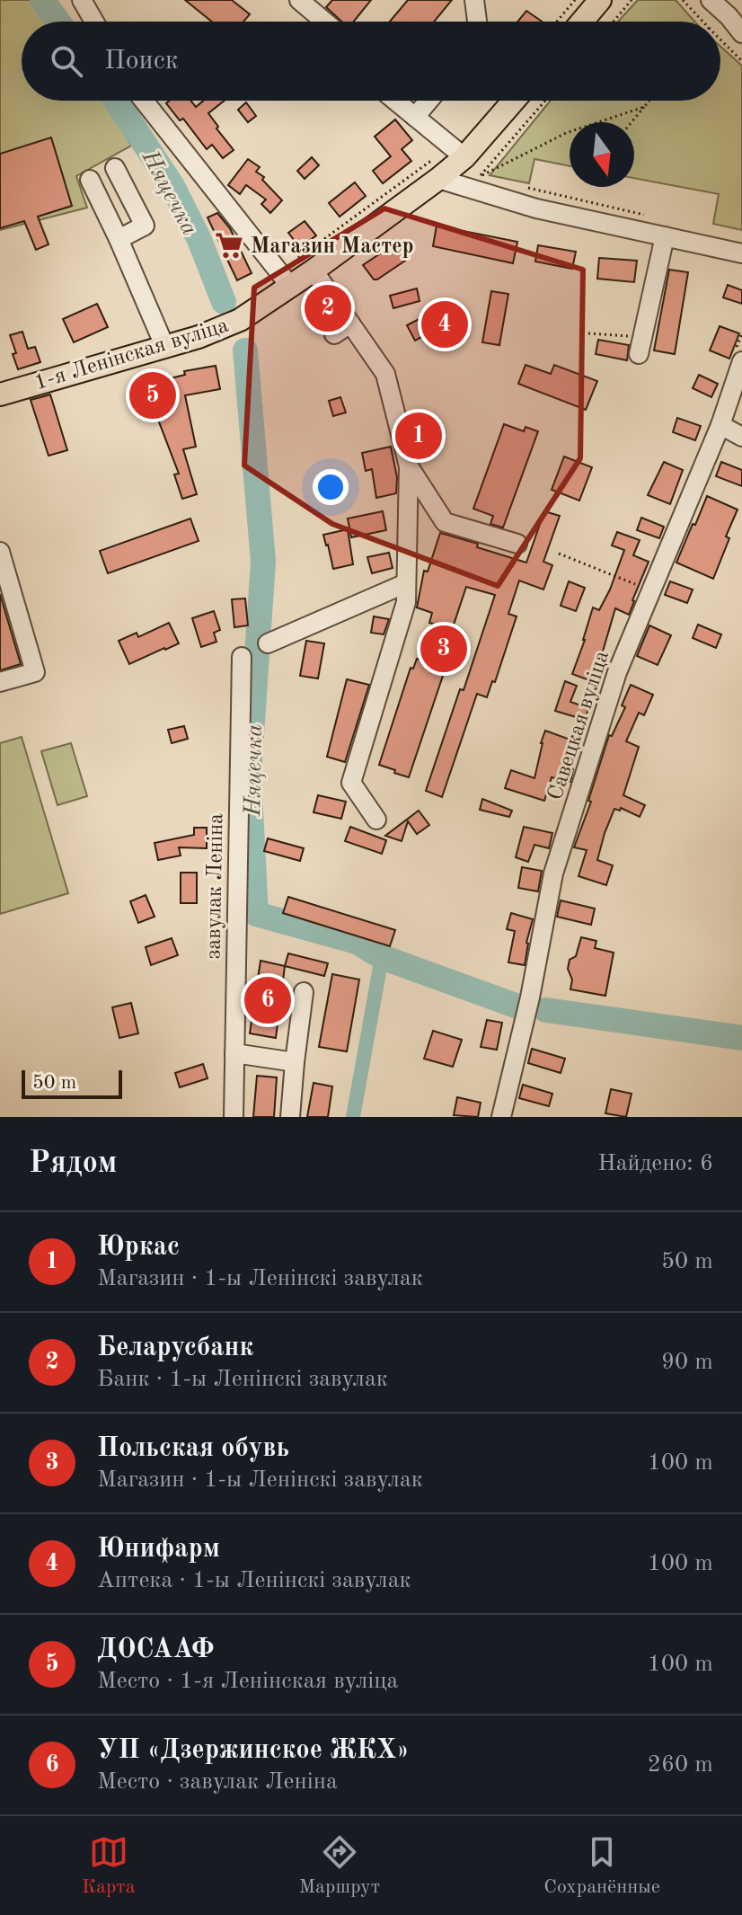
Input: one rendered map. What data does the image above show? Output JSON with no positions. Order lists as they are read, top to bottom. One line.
{"streets":{"main road":["1-я Ленінская вуліца"],"street":["Савецкая вуліца","завулак Леніна"]},"water":["Няцечка"],"places":{"supermarket":["Магазин Мастер"]},"scale_bar":"50 m","north":"bottom","page":{"search":"Поиск","pins":["2","4","5","1","3","6"],"scale":"50 m","heading":["Рядом","Найдено: 6"],"list":[{"mark":"1","name":"Юркас","note":"Магазин · 1-ы Ленінскі завулак","value":"50 m"},{"mark":"2","name":"Беларусбанк","note":"Банк · 1-ы Ленінскі завулак","value":"90 m"},{"mark":"3","name":"Польская обувь","note":"Магазин · 1-ы Ленінскі завулак","value":"100 m"},{"mark":"4","name":"Юнифарм","note":"Аптека · 1-ы Ленінскі завулак","value":"100 m"},{"mark":"5","name":"ДОСААФ","note":"Место · 1-я Ленінская вуліца","value":"100 m"},{"mark":"6","name":"УП «Дзержинское ЖКХ»","note":"Место · завулак Леніна","value":"260 m"}],"nav":["Карта","Маршрут","Сохранённые"]}}
